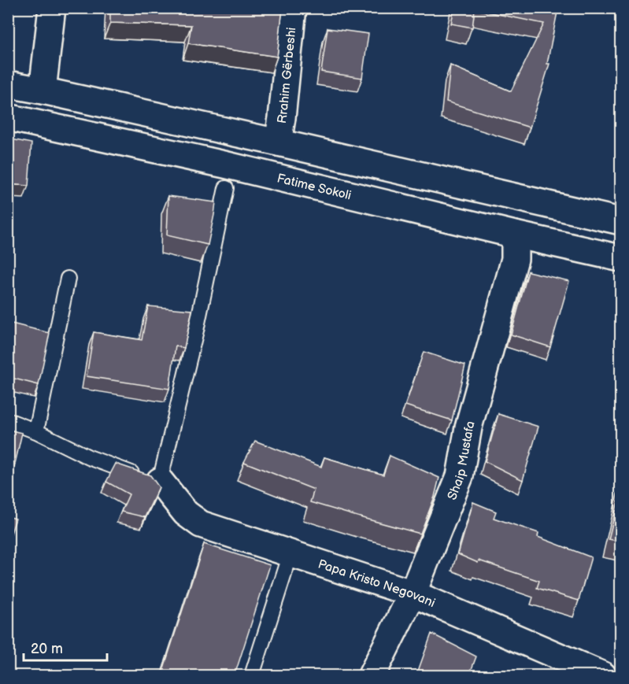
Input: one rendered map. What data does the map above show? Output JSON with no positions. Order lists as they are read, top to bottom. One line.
{"streets":{"street":["Rrahim Gërbeshi","Fatime Sokoli","Shaip Mustafa","Papa Kristo Negovani"]},"crossings":[["Fatime Sokoli","Shaip Mustafa"],["Shaip Mustafa","Papa Kristo Negovani"]],"scale_bar":"20 m"}
